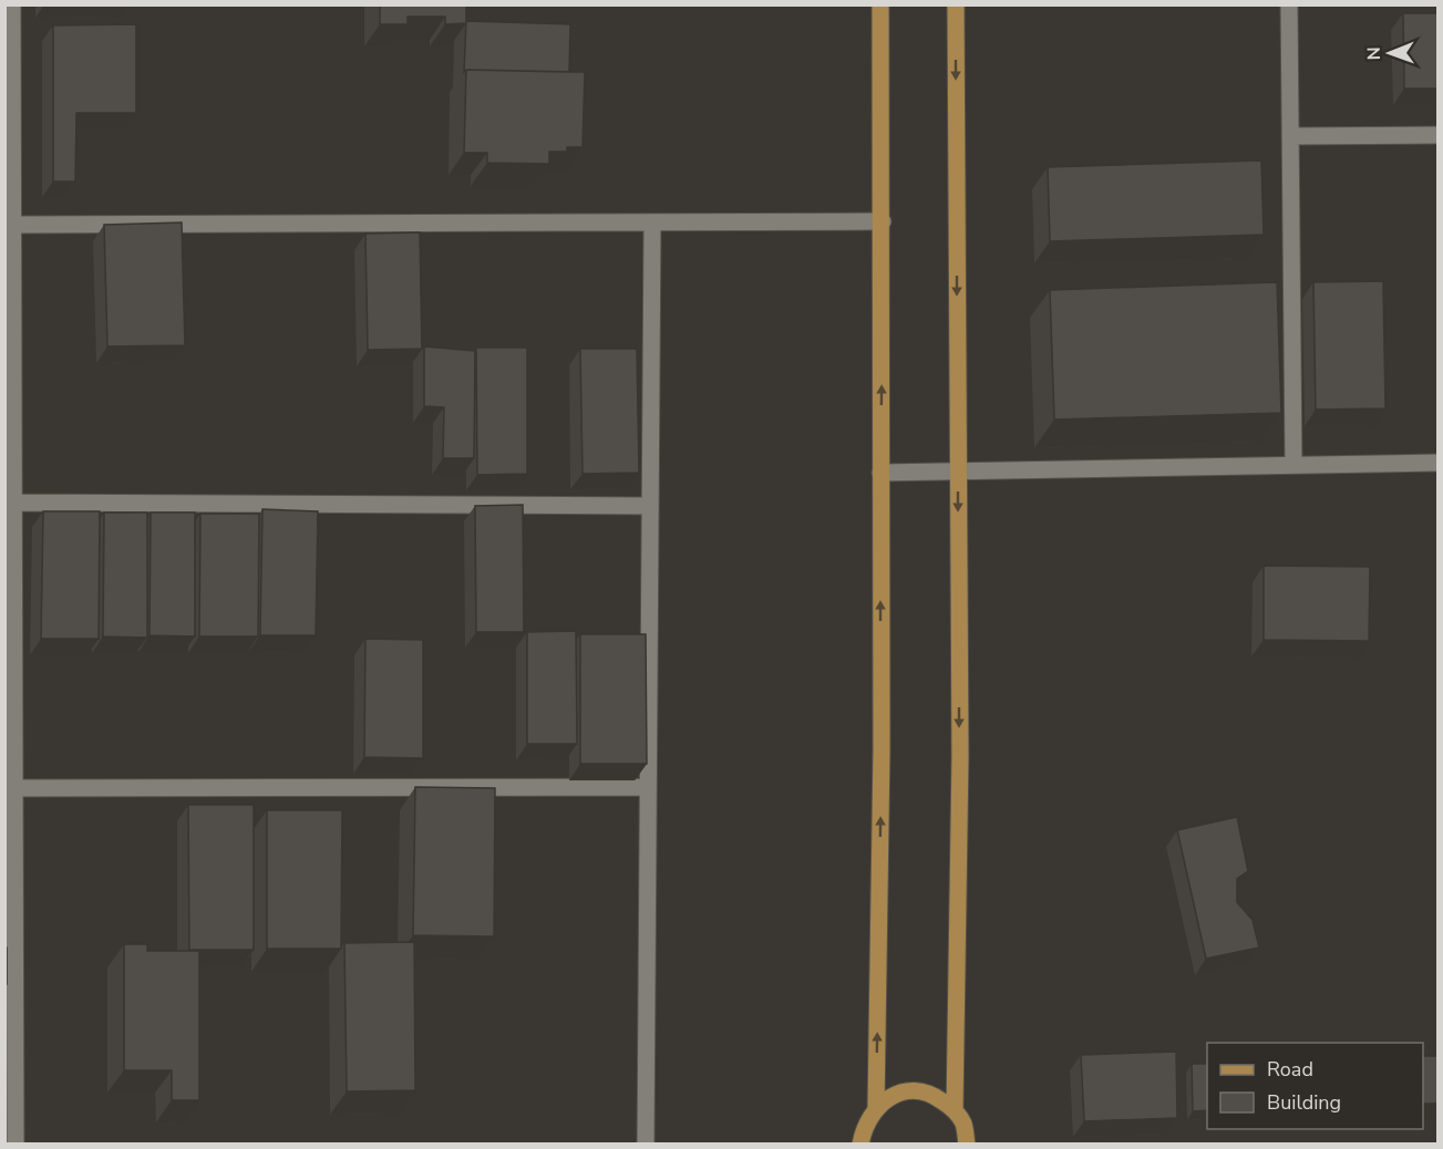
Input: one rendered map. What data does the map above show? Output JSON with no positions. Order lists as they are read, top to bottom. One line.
{"legend":["Road","Building"],"north":"left"}
